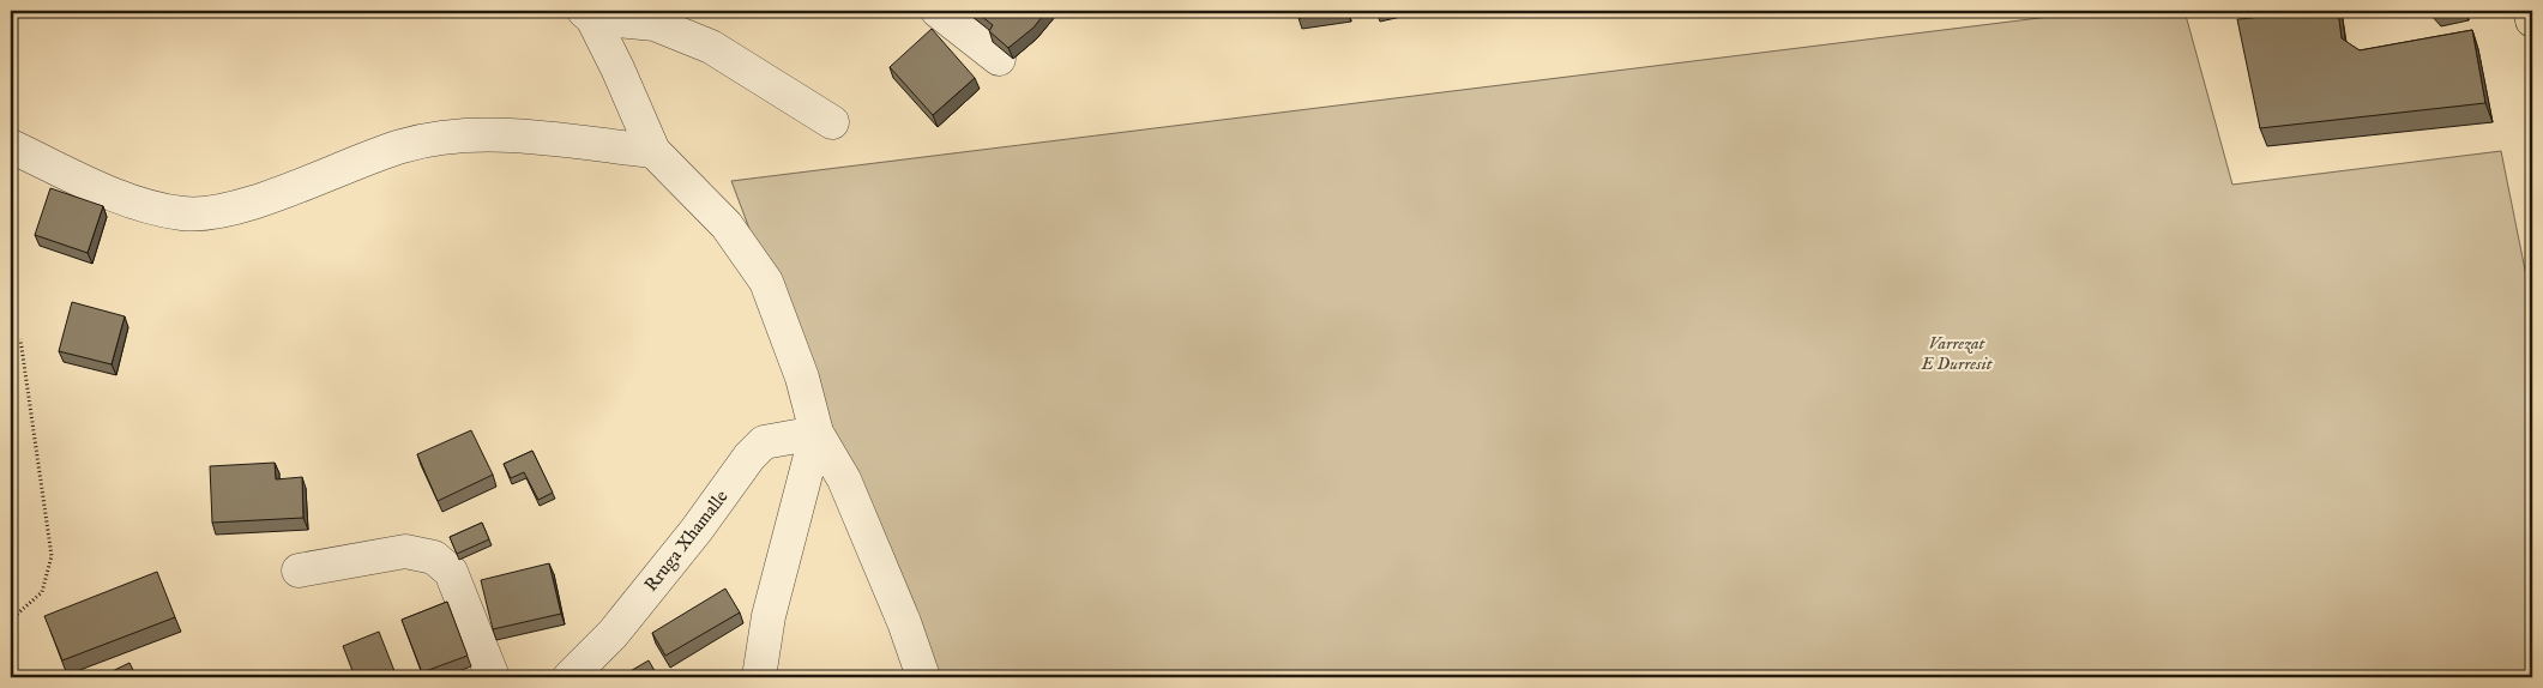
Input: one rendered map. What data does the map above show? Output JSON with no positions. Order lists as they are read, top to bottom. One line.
{"streets":{"street":["Rruga Xhamalle"]},"parks":["Varrezat E Durresit"]}
